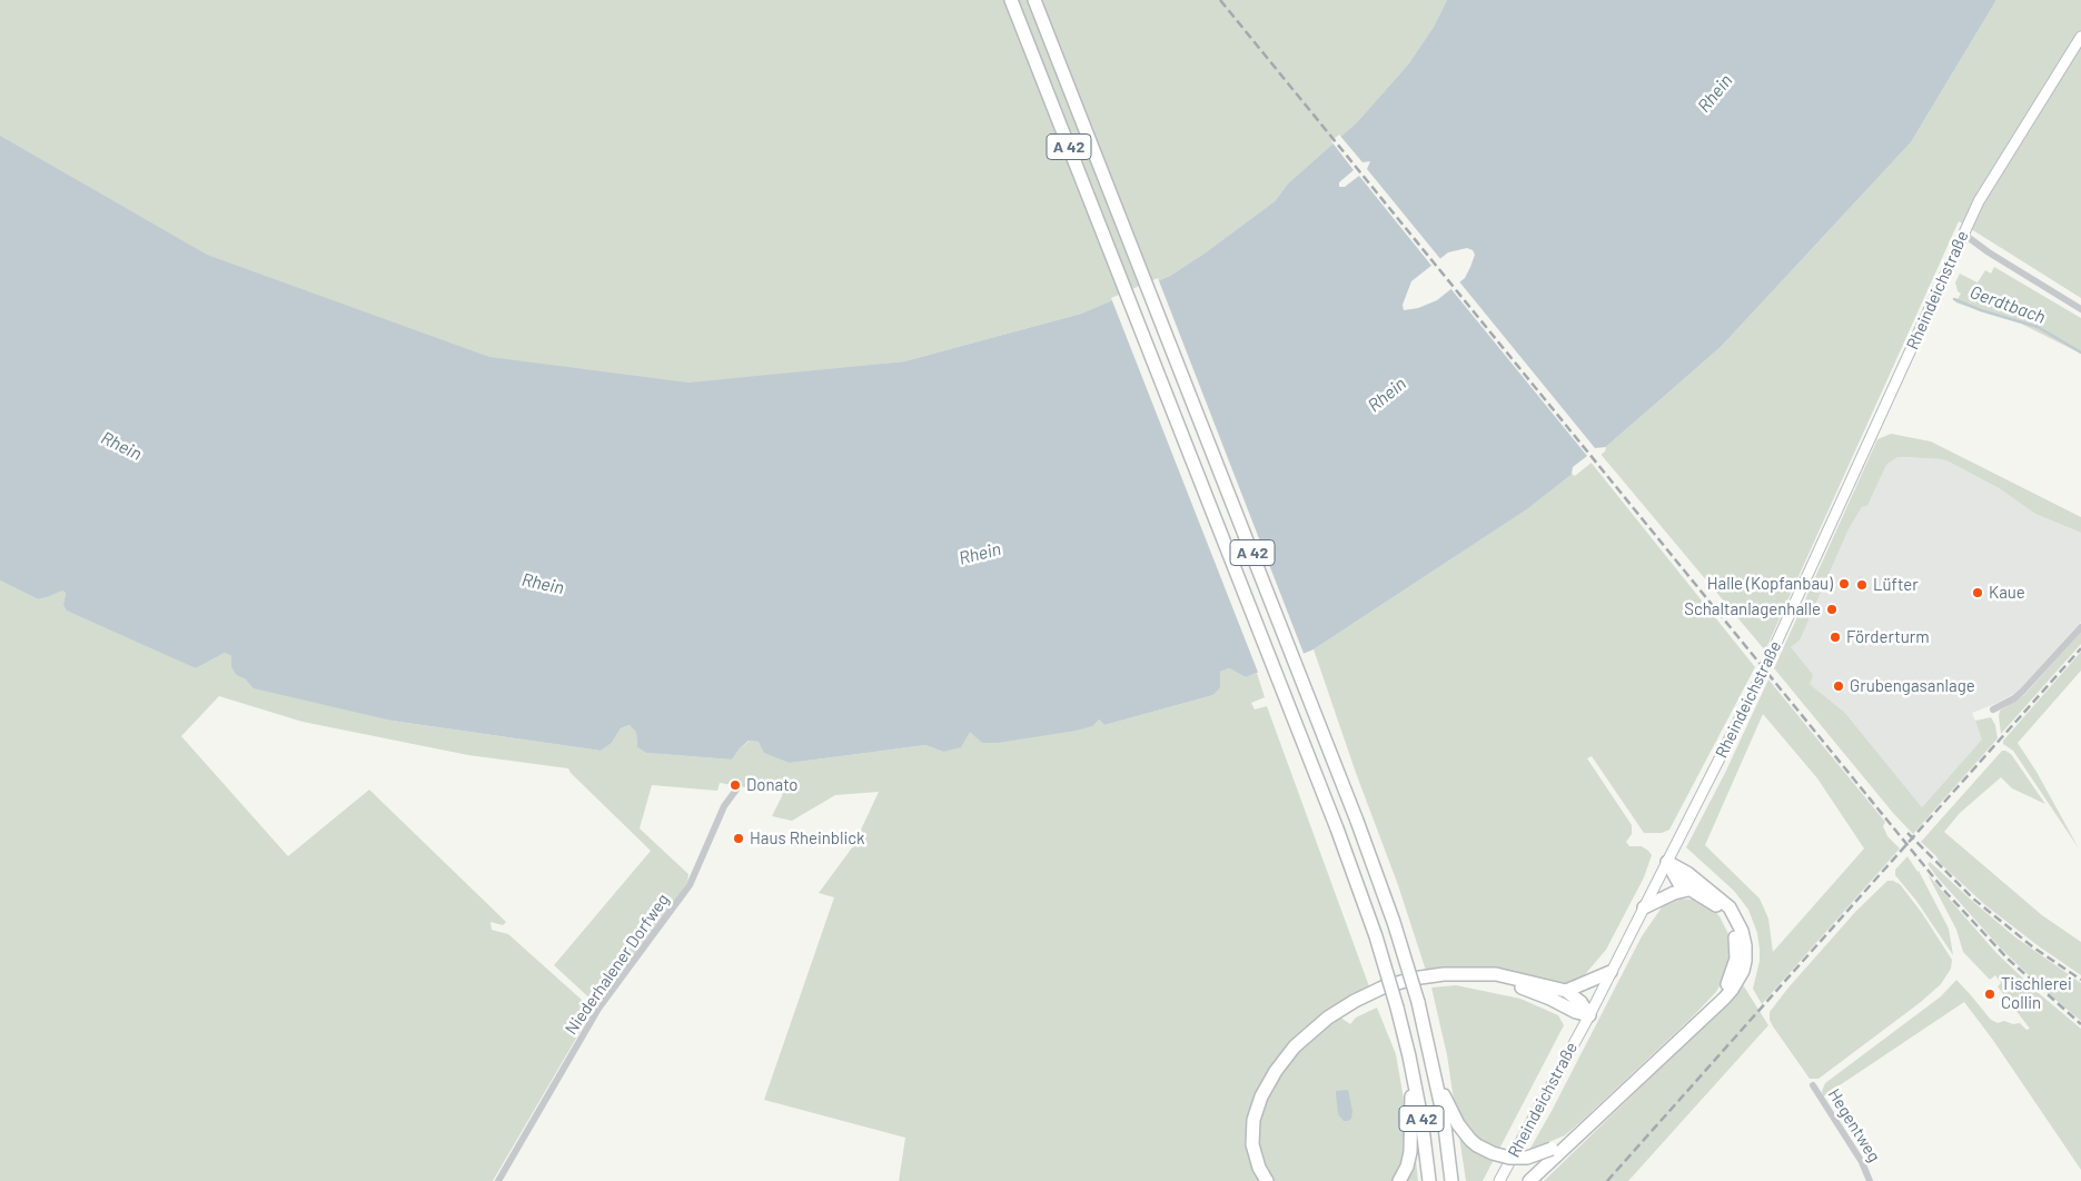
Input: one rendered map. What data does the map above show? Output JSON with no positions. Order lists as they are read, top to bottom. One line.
{"streets":{"highway":["A 42"],"main road":["Rheindeichstraße"],"street":["Niederhalener Dorfweg","Hegentweg"]},"water":["Rhein","Gerdtbach"],"places":["Halle (Kopfanbau)","Lüfter","Kaue","Schaltanlagenhalle","Förderturm","Grubengasanlage","Donato","Haus Rheinblick","Tischlerei Collin"]}
